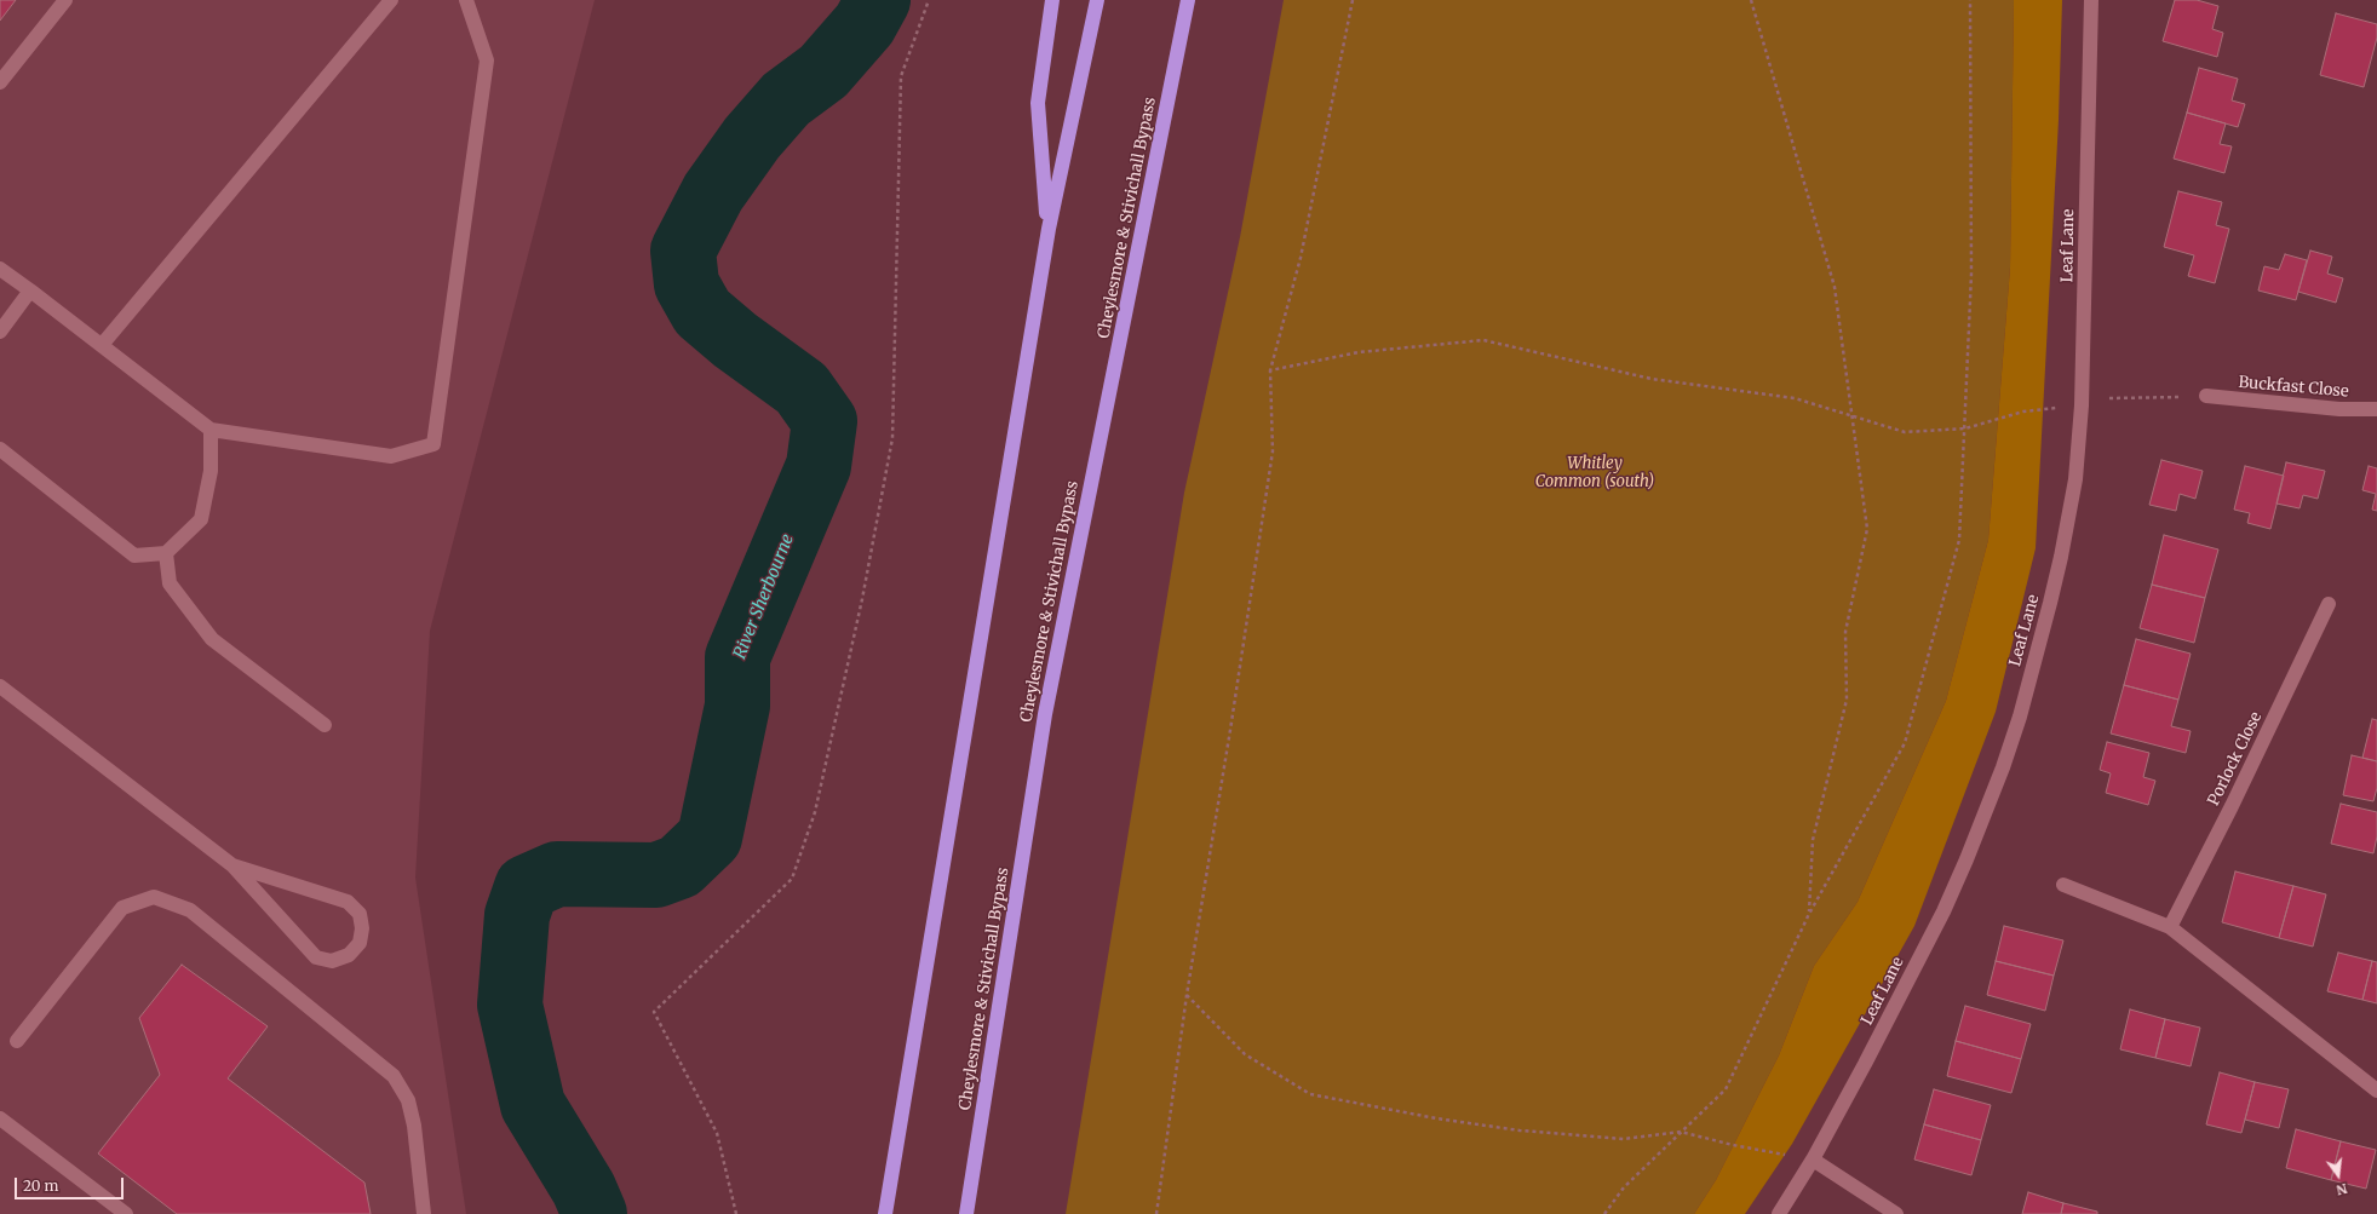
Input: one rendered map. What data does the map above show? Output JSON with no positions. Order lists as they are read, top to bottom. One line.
{"streets":{"highway":["Cheylesmore & Stivichall Bypass"],"street":["Leaf Lane","Buckfast Close","Porlock Close"]},"water":["River Sherbourne"],"parks":["Whitley Common (south)"],"scale_bar":"20 m","north":"bottom"}
